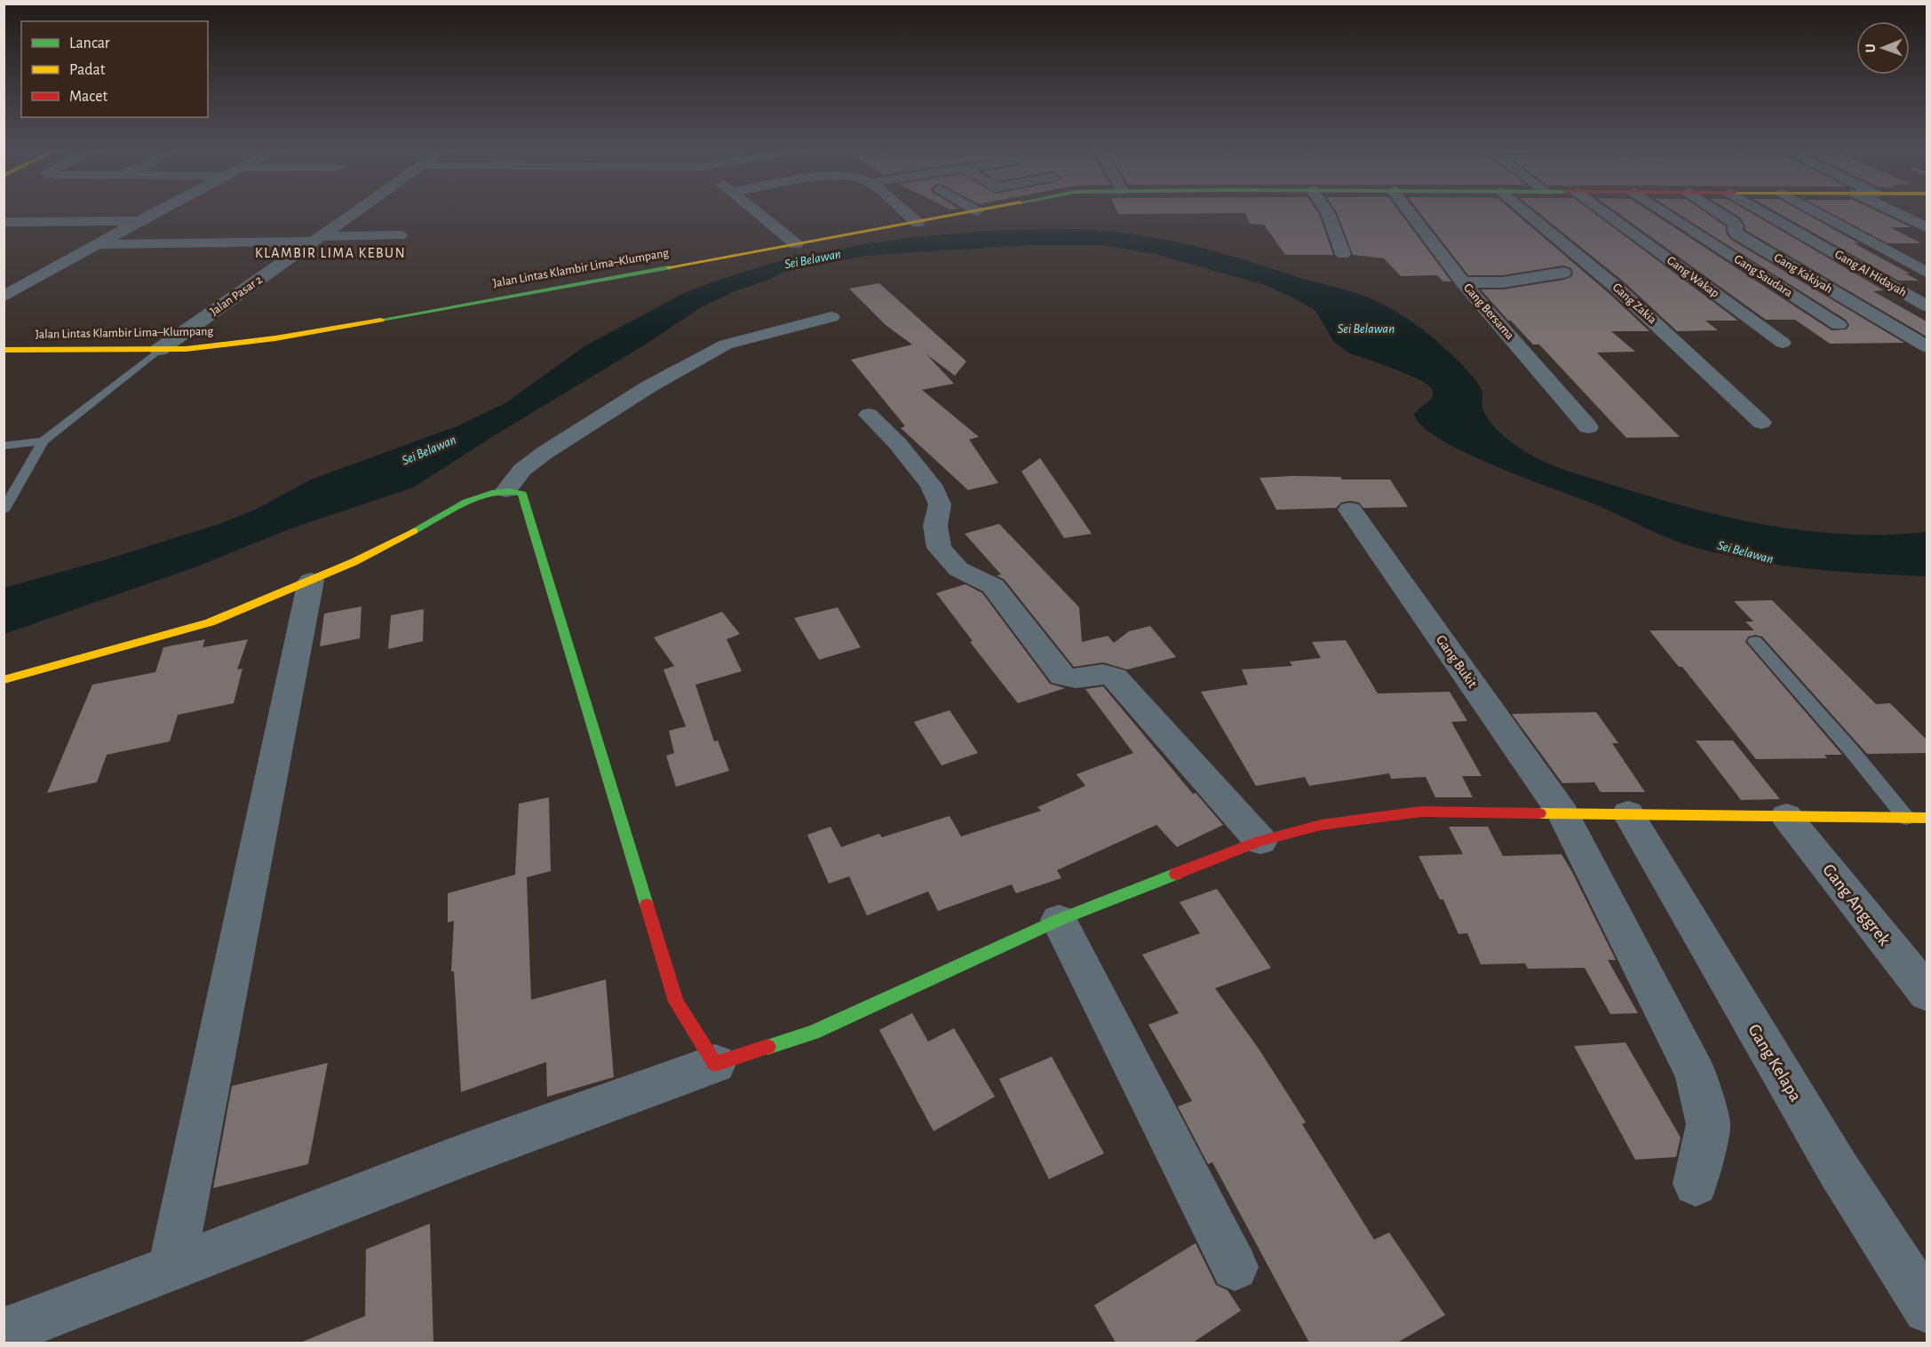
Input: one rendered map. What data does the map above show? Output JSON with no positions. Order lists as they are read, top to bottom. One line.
{"streets":{"main road":["Jalan Lintas Klambir Lima–Klumpang"],"street":["Gang Kakiyah","Gang Al Hidayah","Gang Saudara","Gang Wakap","Jalan Pasar 2","Gang Zakia","Gang Bersama","Gang Bukit","Gang Anggrek","Gang Kelapa"]},"crossings":[["Jalan Lintas Klambir Lima–Klumpang","Jalan Pasar 2"]],"districts":["KLAMBIR LIMA KEBUN"],"water":["Sei Belawan"],"legend":["Lancar","Padat","Macet"],"north":"left"}
